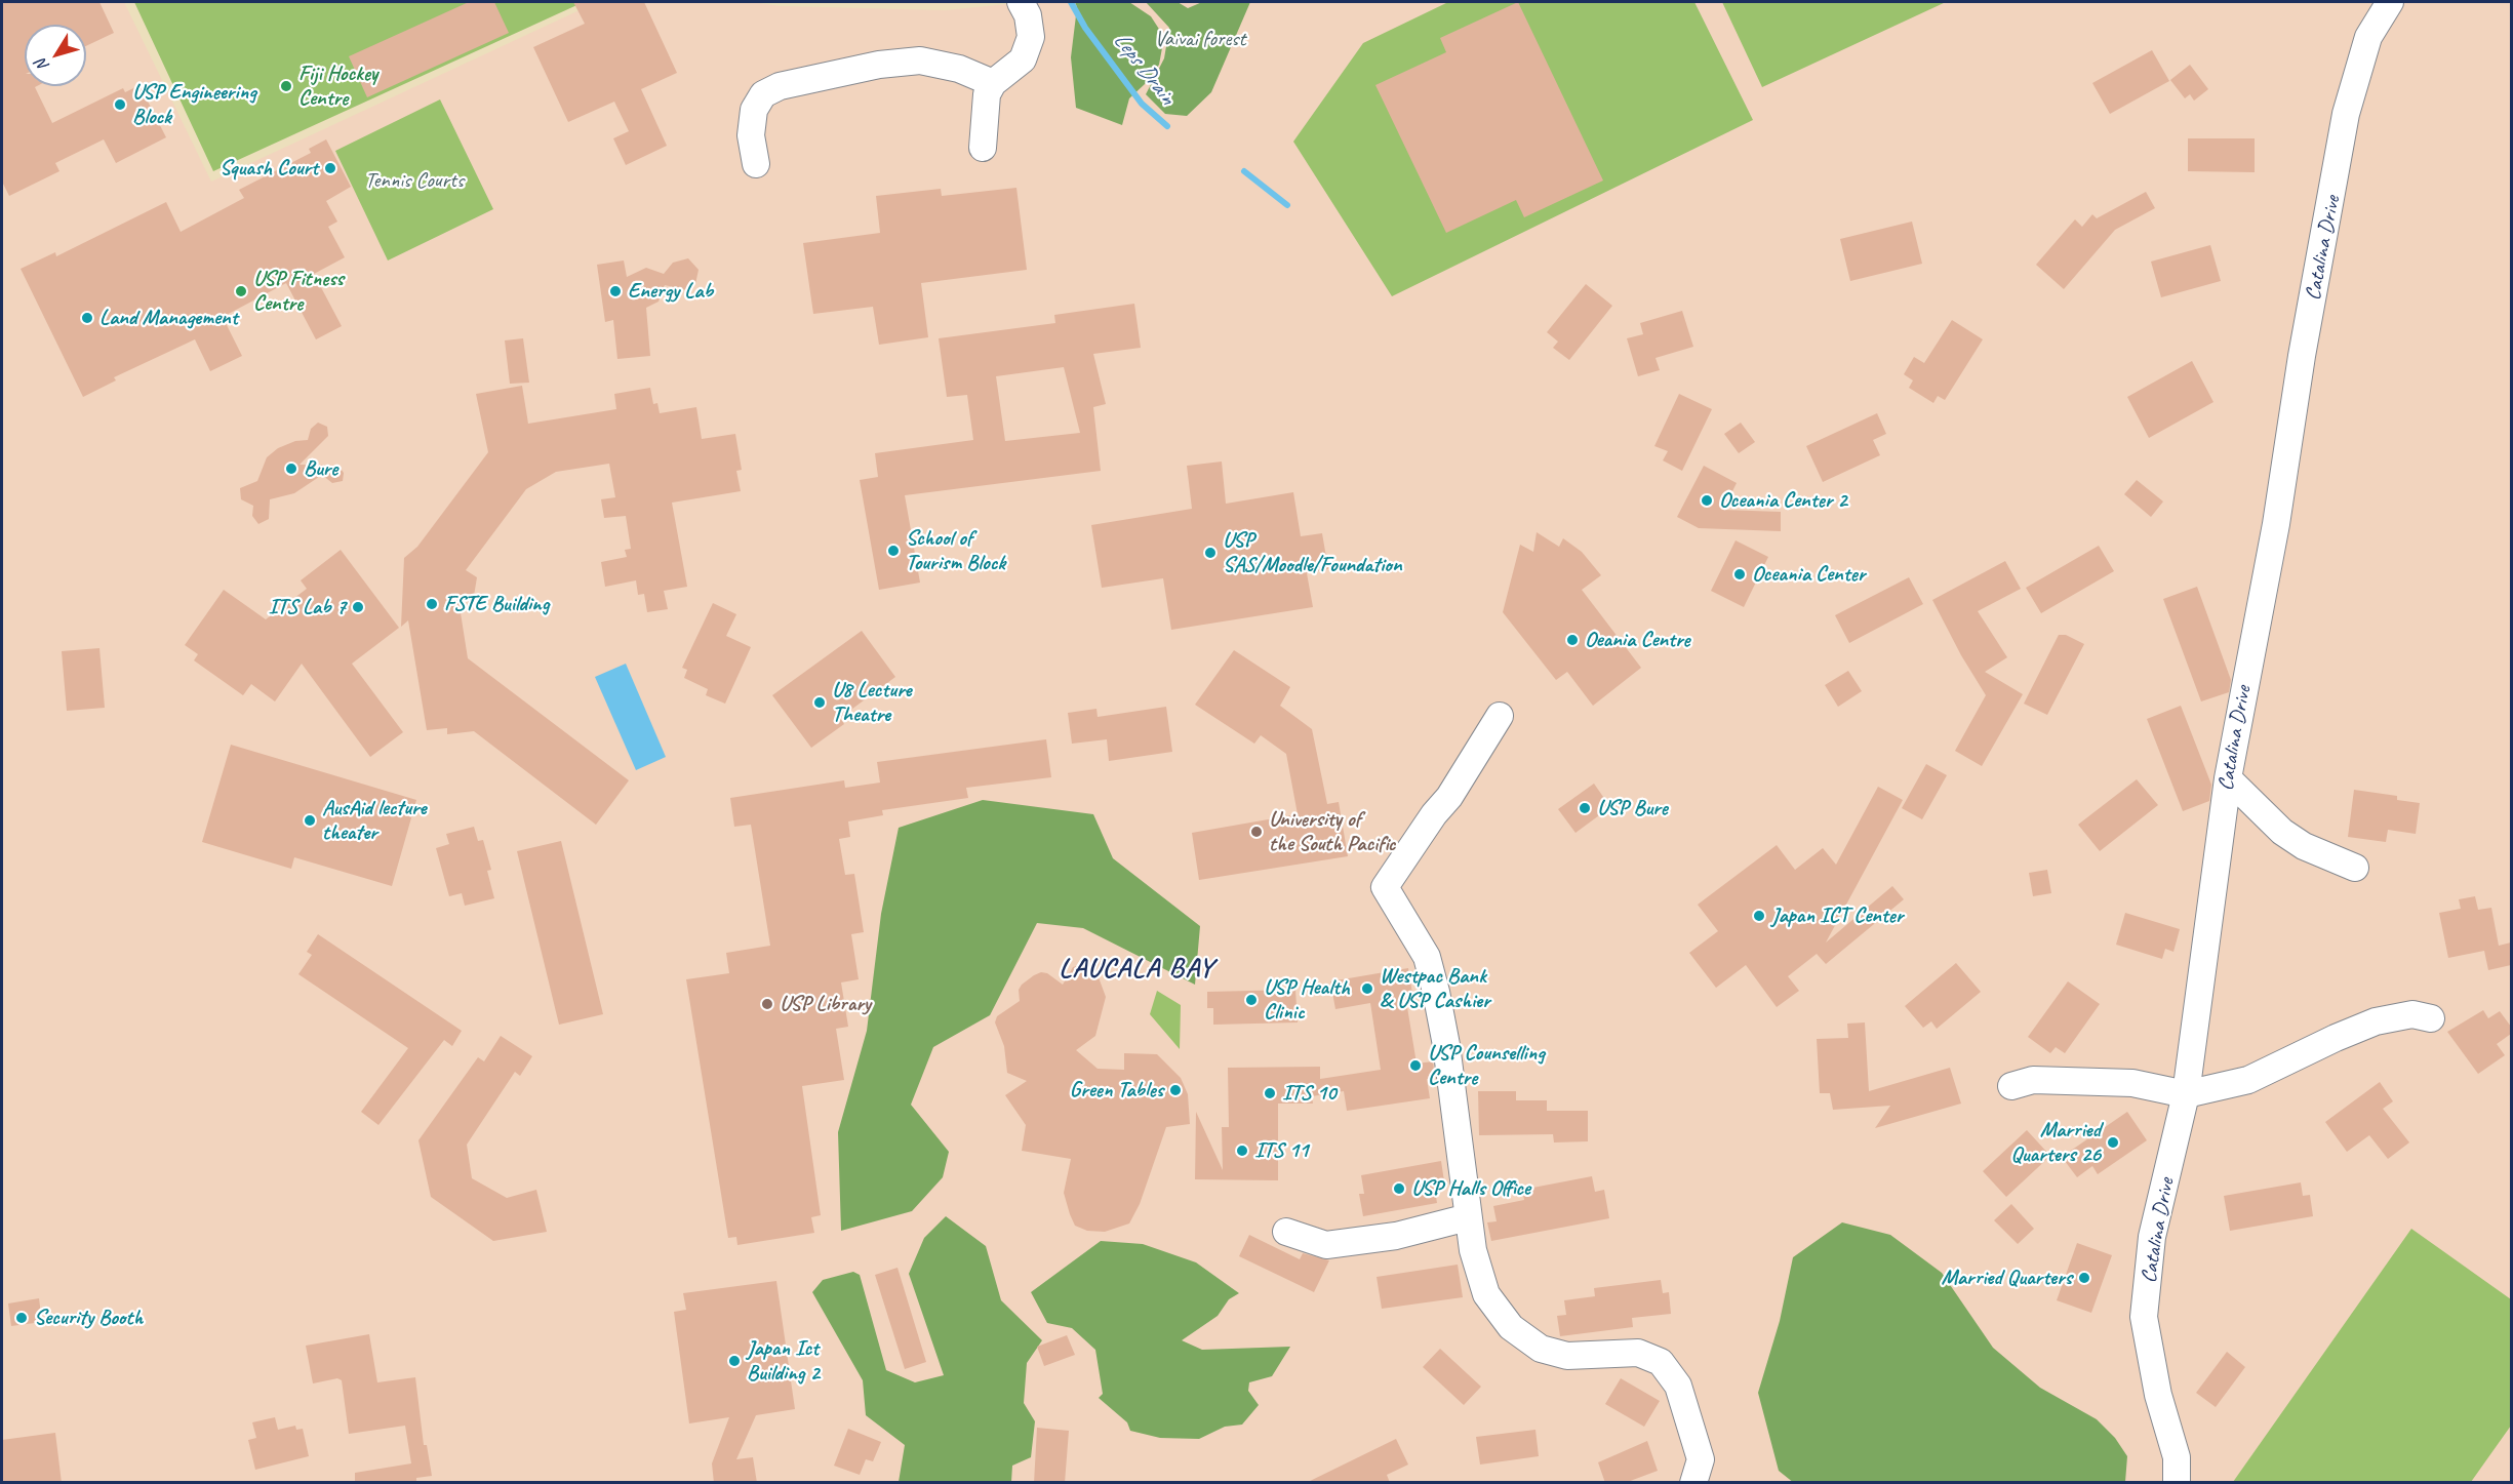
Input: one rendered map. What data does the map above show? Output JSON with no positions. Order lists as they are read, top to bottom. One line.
{"streets":{"street":["Catalina Drive"]},"districts":["LAUCALA BAY"],"water":["Leps Drain"],"parks":["Vaivai forest","Tennis Courts"],"places":["Fiji Hockey Centre","USP Engineering Block","Squash Court","USP Fitness Centre","Energy Lab","Land Management","Bure","Oceania Center 2","School of Tourism Block","USP SAS/Moodle/Foundation","Oceania Center","FSTE Building","ITS Lab 7","Oeania Centre","U8 Lecture Theatre","USP Bure","AusAid lecture theater","University of the South Pacific","Japan ICT Center","Westpac Bank & USP Cashier","USP Health Clinic","USP Library","USP Counselling Centre","Green Tables","ITS 10","Married Quarters 26","ITS 11","USP Halls Office","Married Quarters","Security Booth","Japan Ict Building 2"],"north":"bottom left"}
